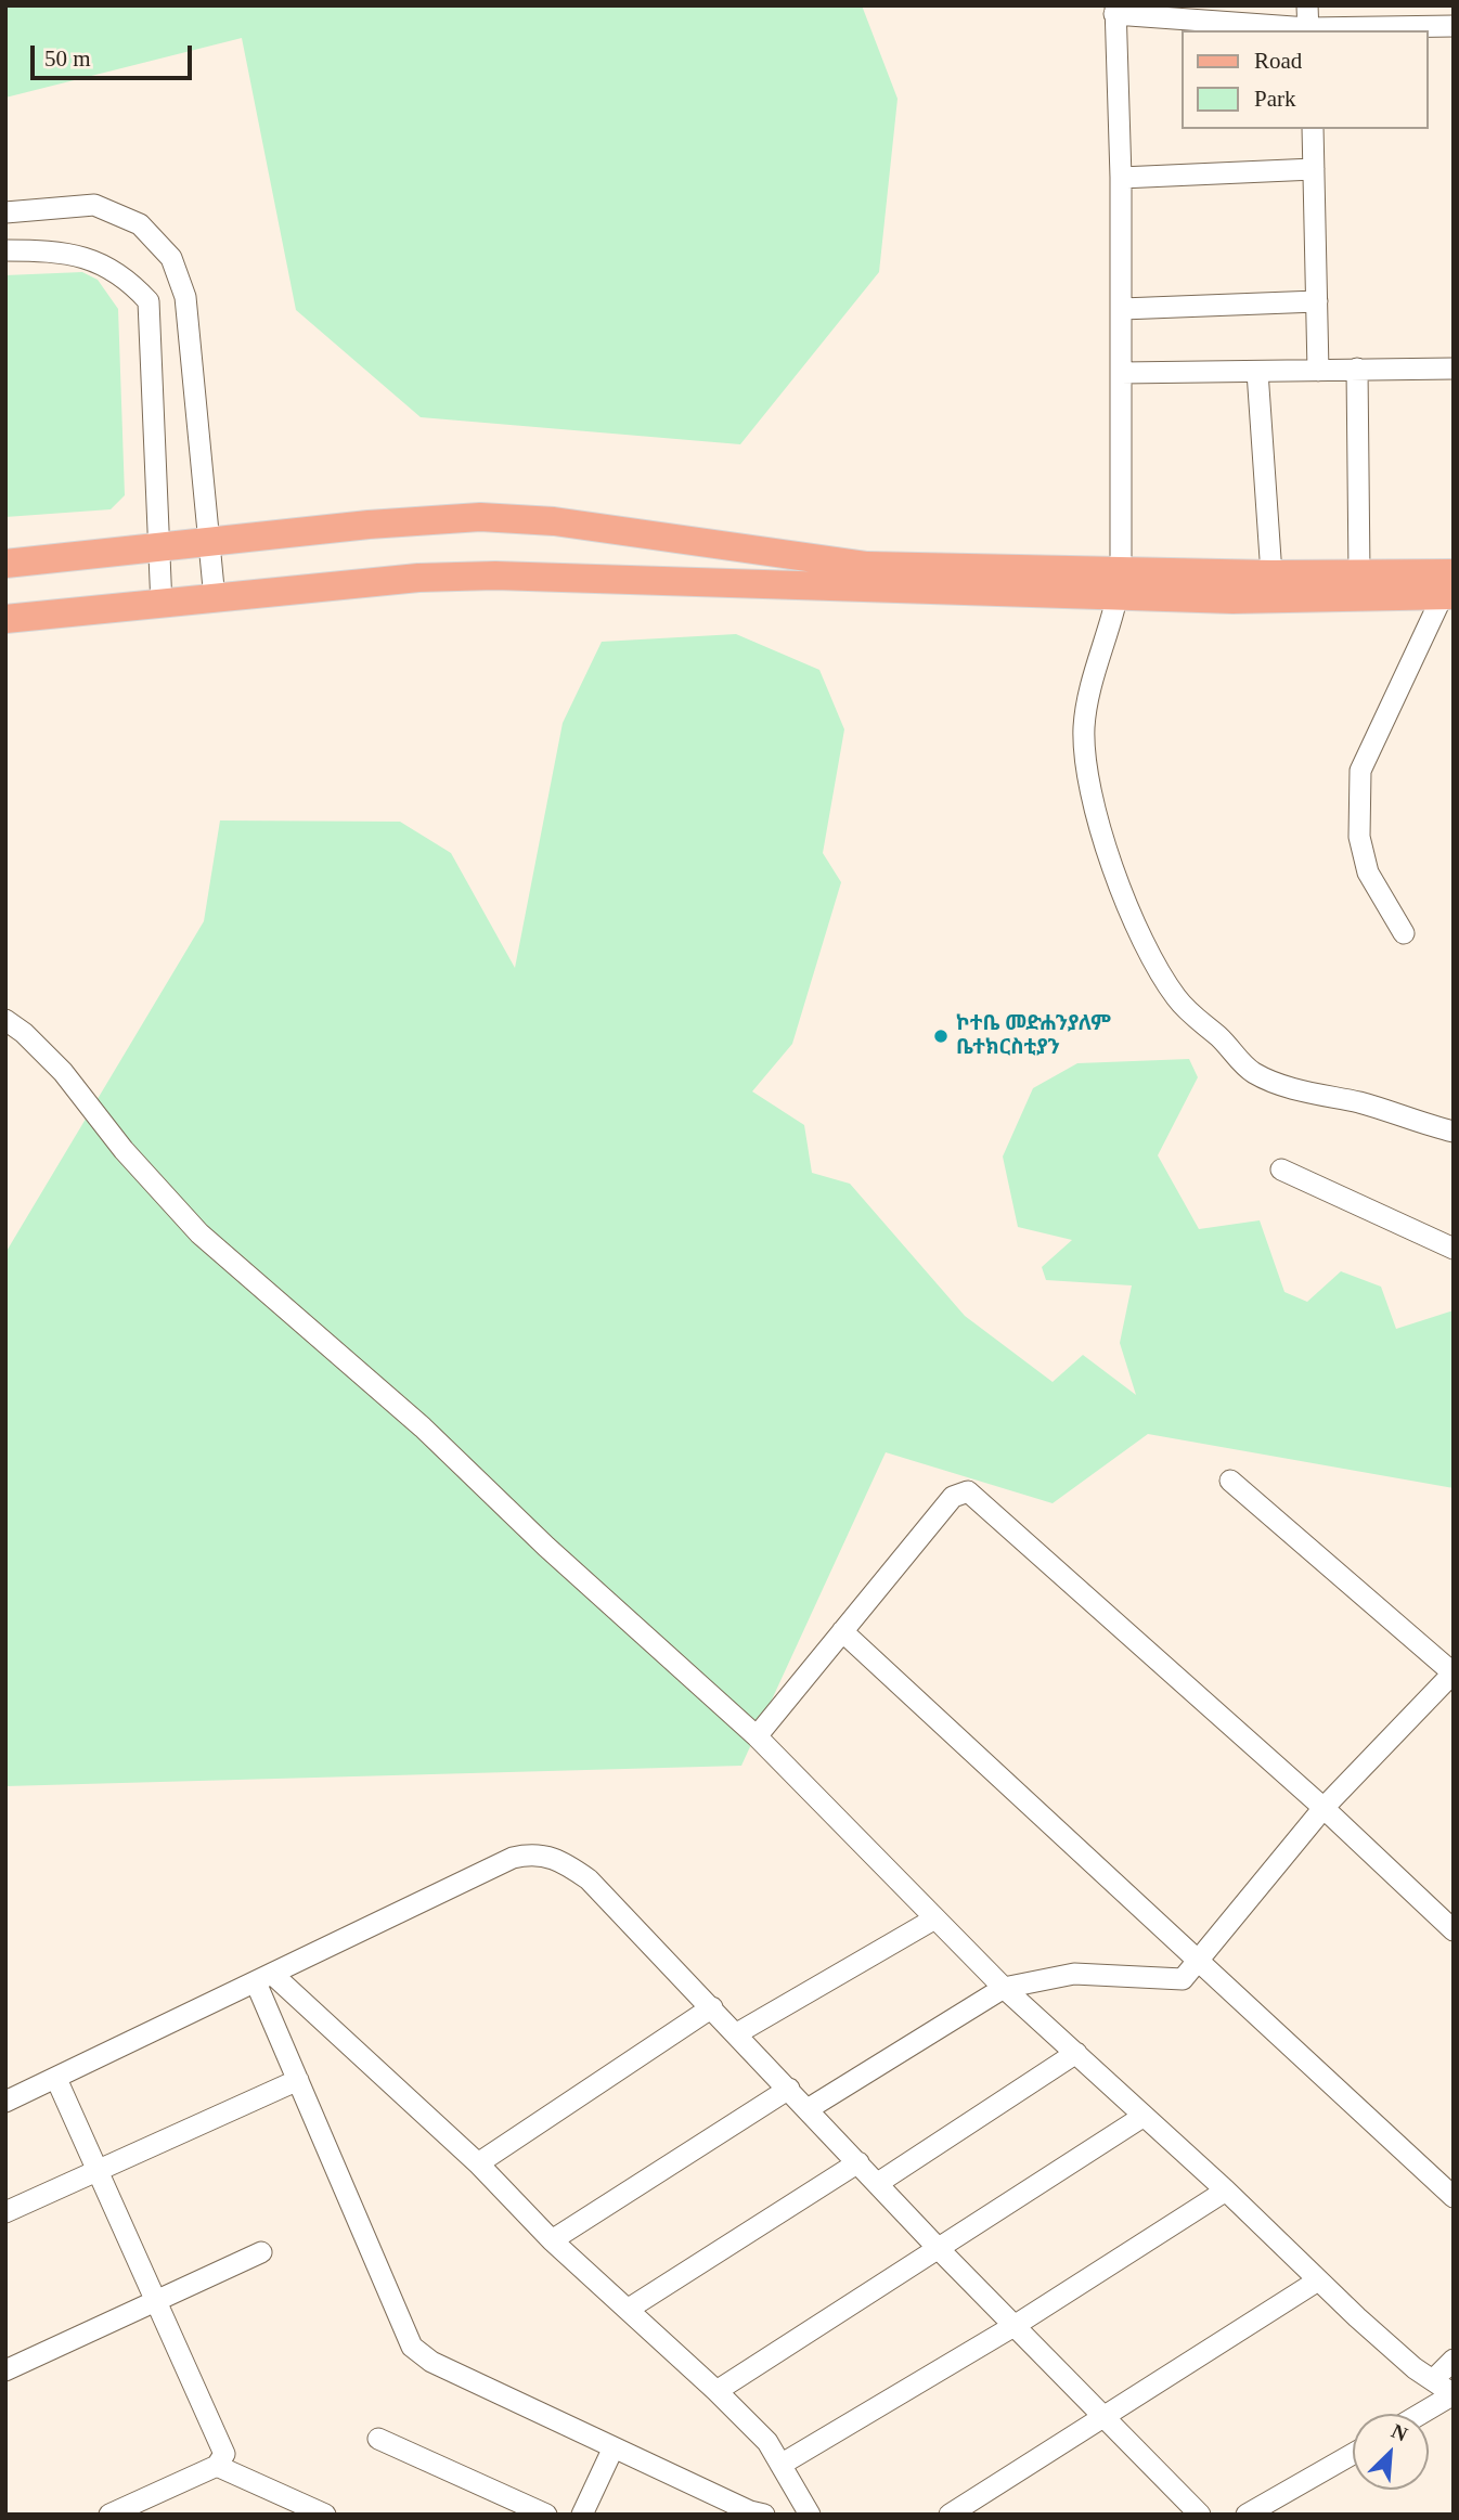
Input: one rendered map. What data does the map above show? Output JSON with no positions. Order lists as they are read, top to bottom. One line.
{"places":["ኮተቤ መድሐንያለም ቤተክርስቲያን"],"legend":["Road","Park"],"scale_bar":"50 m","north":"top right"}
